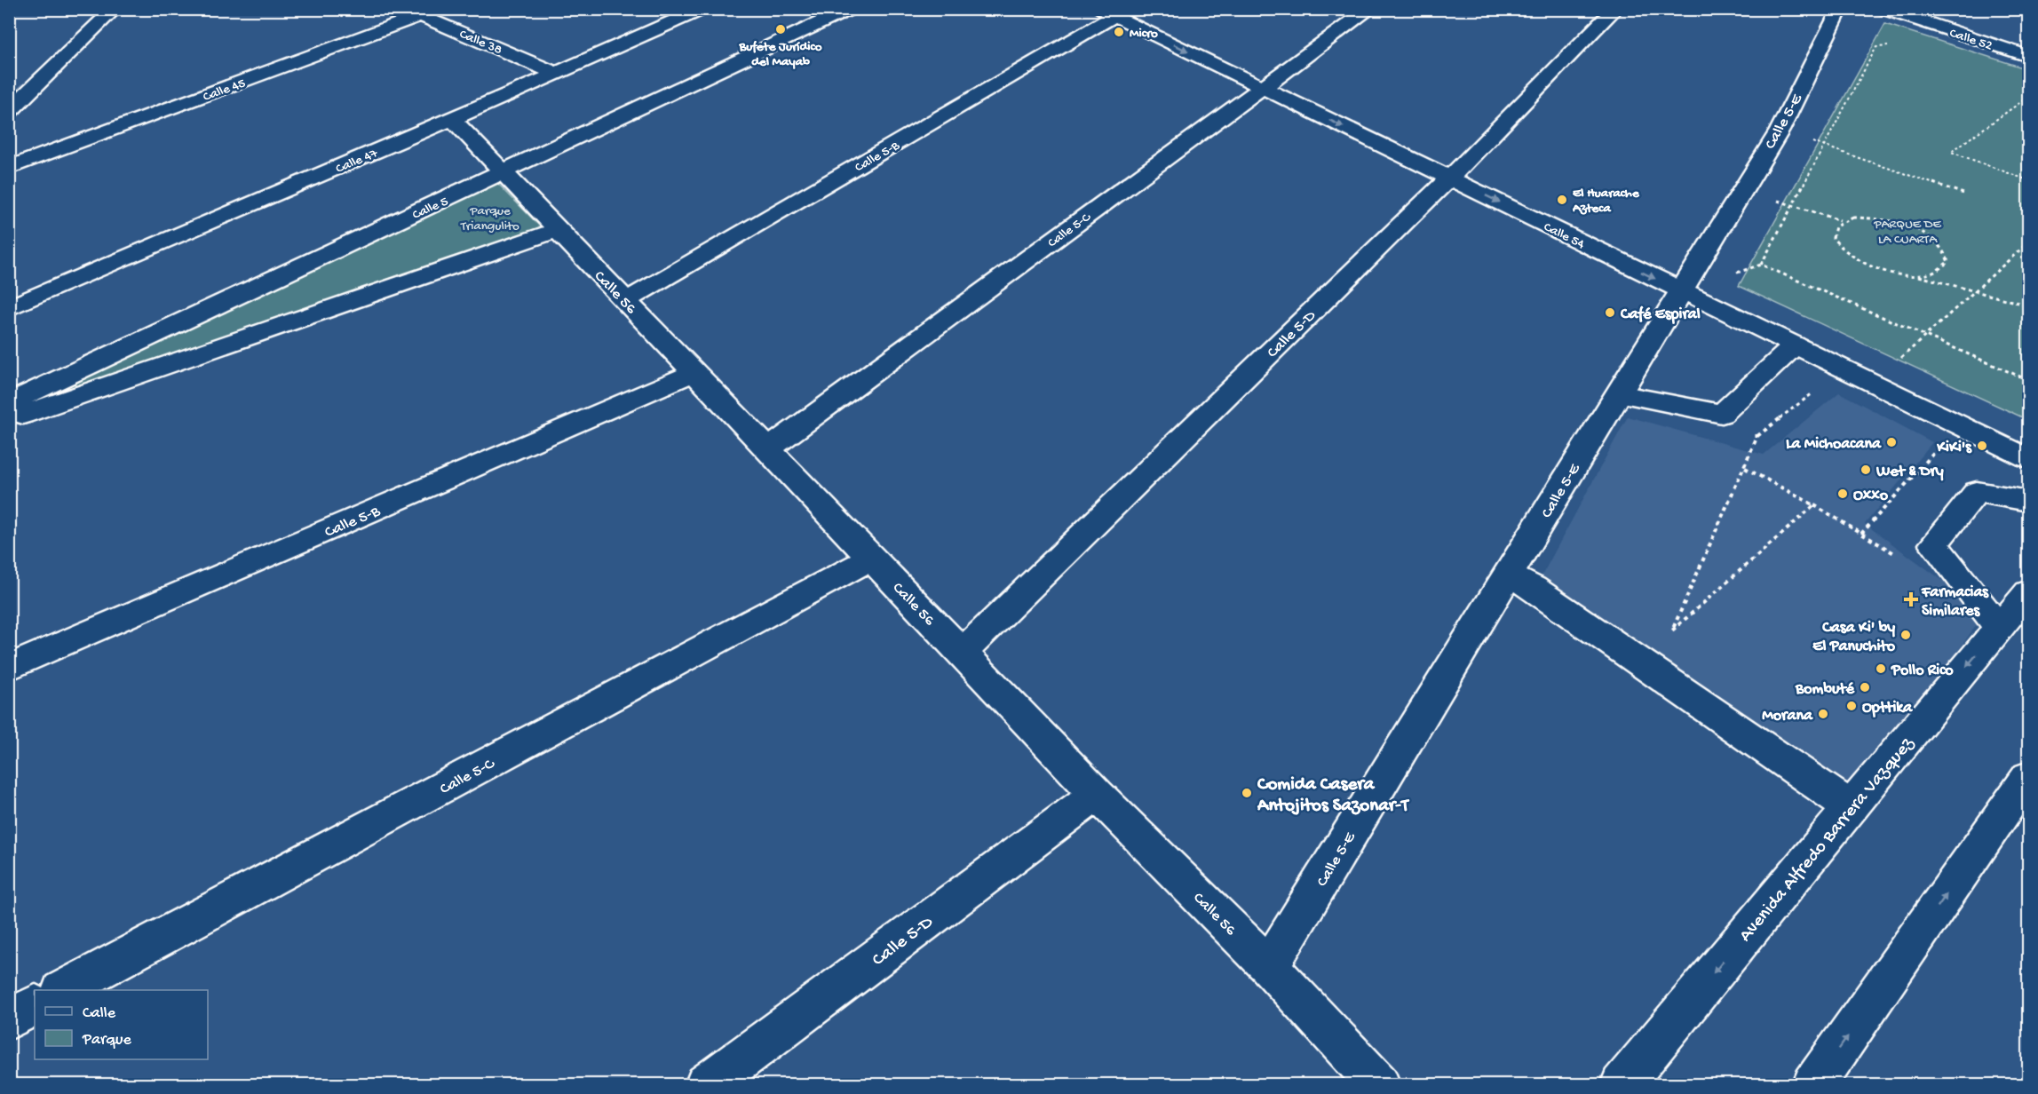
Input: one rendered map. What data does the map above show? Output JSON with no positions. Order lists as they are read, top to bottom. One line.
{"streets":{"street":["Calle 52","Calle 38","Calle 45","Calle 5-E","Calle 5-B","Calle 47","Calle 5","Calle 5-C","Calle 54","Calle 56","Calle 5-D","Avenida Alfredo Barrera Vazquez"]},"crossings":[["Calle 38","Calle 45"],["Calle 38","Calle 47"],["Calle 5-E","Calle 54"],["Calle 5-E","Calle 56"],["Calle 5-B","Calle 54"],["Calle 5-B","Calle 56"],["Calle 47","Calle 56"],["Calle 5","Calle 56"],["Calle 5-C","Calle 54"],["Calle 5-C","Calle 56"],["Calle 54","Calle 5-D"],["Calle 56","Calle 5-D"]],"one_way":["Calle 54"],"parks":["Parque Triangulito","PARQUE DE LA CUARTA"],"places":{"other":["Bufete Jurídico del Mayab","Micro","El Huarache Azteca","Café Espiral","La Michoacana","KiKi's","Wet & Dry","Oxxo","Casa Ki' by El Panuchito","Pollo Rico","Bombuté","Opttika","Morana","Comida Casera Antojitos Sazonar-T"],"health":["Farmacias Similares"]},"legend":["Calle","Parque"]}
